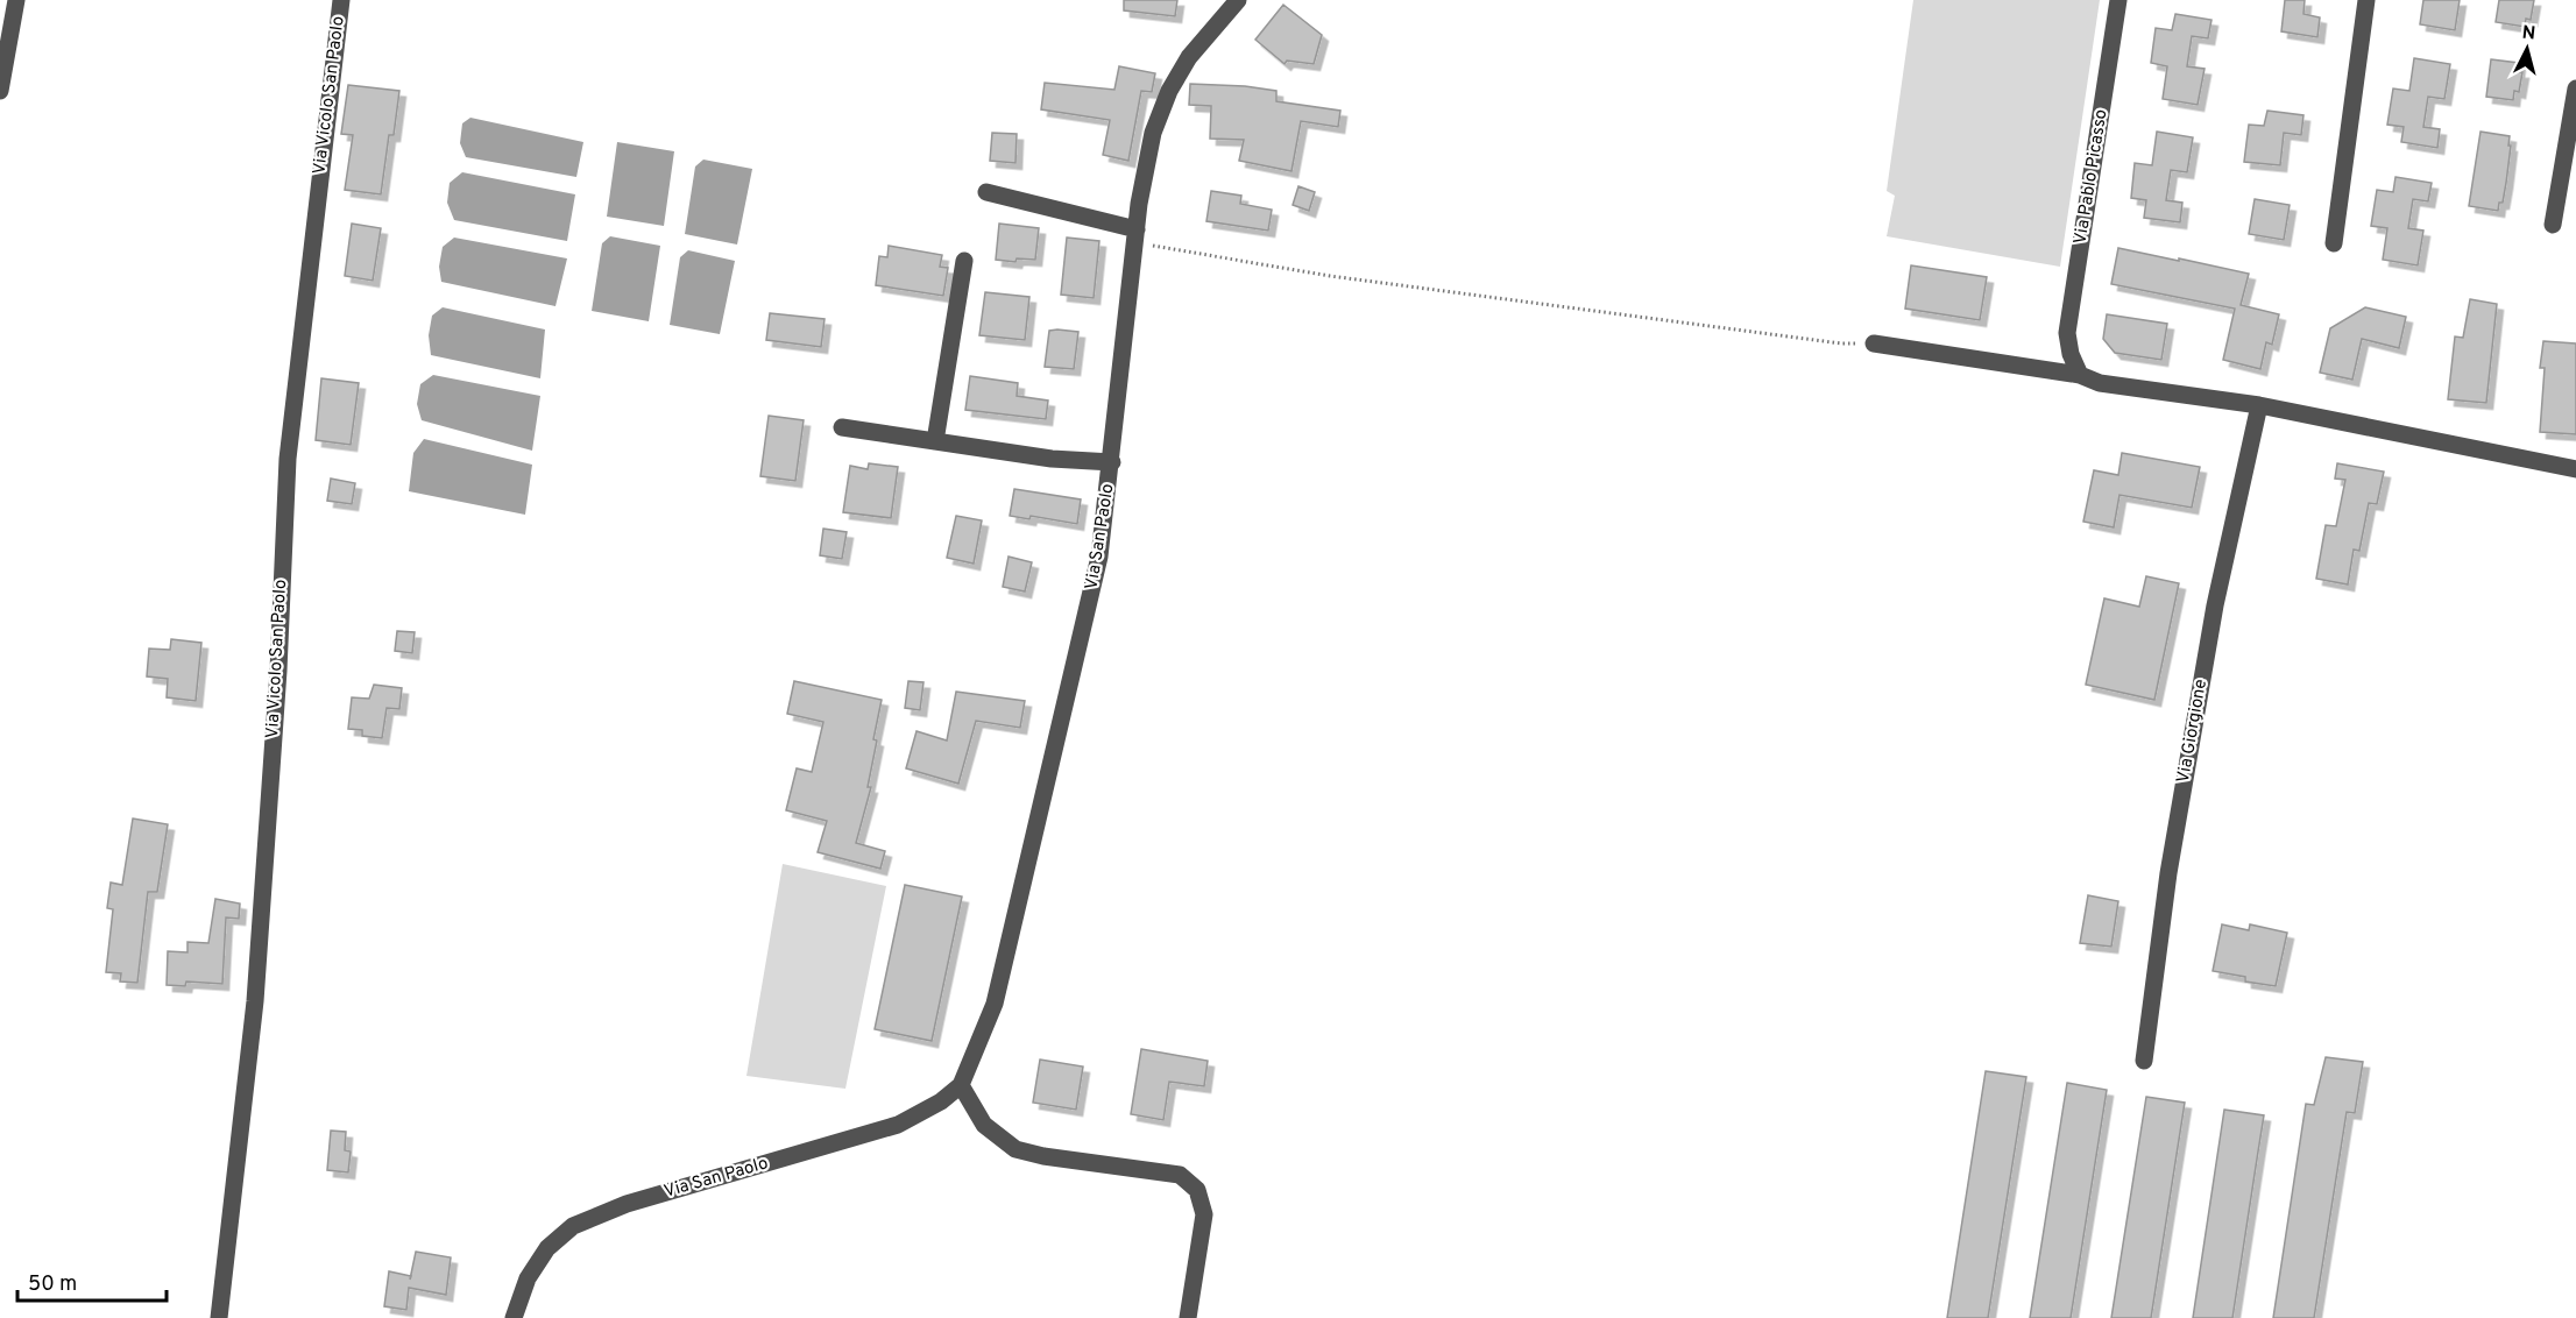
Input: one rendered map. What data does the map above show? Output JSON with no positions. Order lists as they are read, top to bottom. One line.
{"streets":{"street":["Via Vicolo San Paolo","Via Pablo Picasso","Via San Paolo","Via Giorgione"]},"scale_bar":"50 m","north":"top"}
